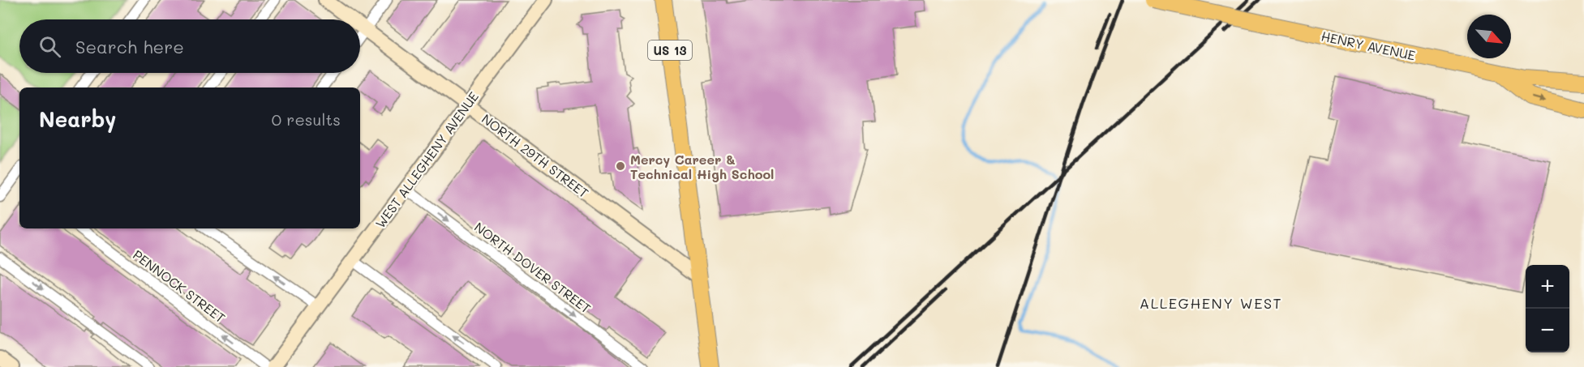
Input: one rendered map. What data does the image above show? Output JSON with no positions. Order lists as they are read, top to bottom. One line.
{"streets":{"main road":["HENRY AVENUE","US 13"],"street":["NORTH 29TH STREET","WEST ALLEGHENY AVENUE","NORTH DOVER STREET","PENNOCK STREET"]},"crossings":[["US 13","NORTH 29TH STREET"],["NORTH 29TH STREET","WEST ALLEGHENY AVENUE"],["WEST ALLEGHENY AVENUE","NORTH DOVER STREET"]],"one_way":["NORTH DOVER STREET"],"districts":["ALLEGHENY WEST"],"places":["Mercy Career & Technical High School"],"north":"bottom right","page":{"search":"Search here","heading":["Nearby","0 results"],"map_buttons":["+","−"]}}
